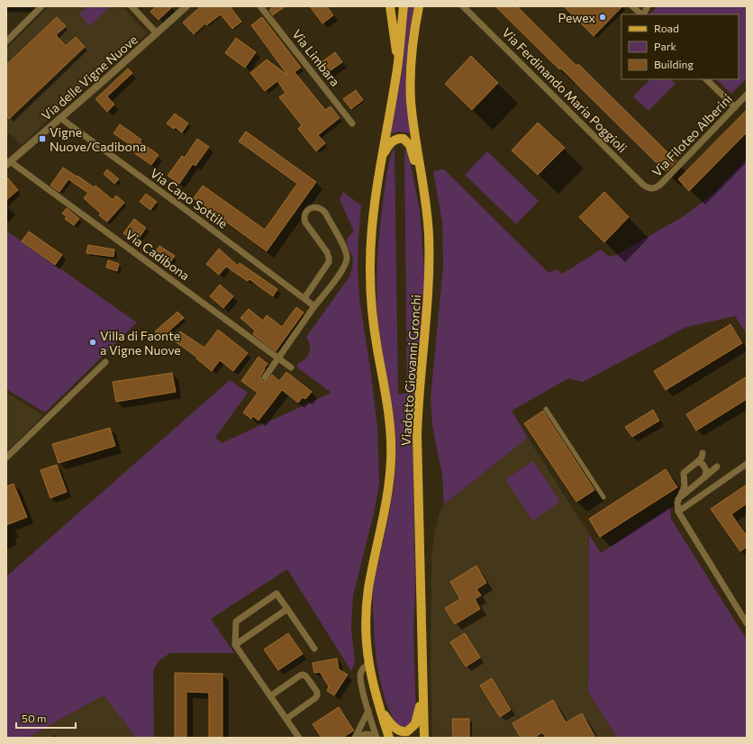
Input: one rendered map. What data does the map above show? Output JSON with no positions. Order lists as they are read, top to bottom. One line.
{"streets":{"main road":["Viadotto Giovanni Gronchi"],"street":["Via Limbara","Via delle Vigne Nuove","Via Ferdinando Maria Poggioli","Via Filoteo Alberini","Via Capo Sottile","Via Cadibona"]},"crossings":[["Via delle Vigne Nuove","Via Capo Sottile"],["Via delle Vigne Nuove","Via Cadibona"],["Via Ferdinando Maria Poggioli","Via Filoteo Alberini"]],"places":{"other":["Pewex","Villa di Faonte a Vigne Nuove"],"transit":["Vigne Nuove/Cadibona"]},"legend":["Road","Park","Building"],"scale_bar":"50 m"}
